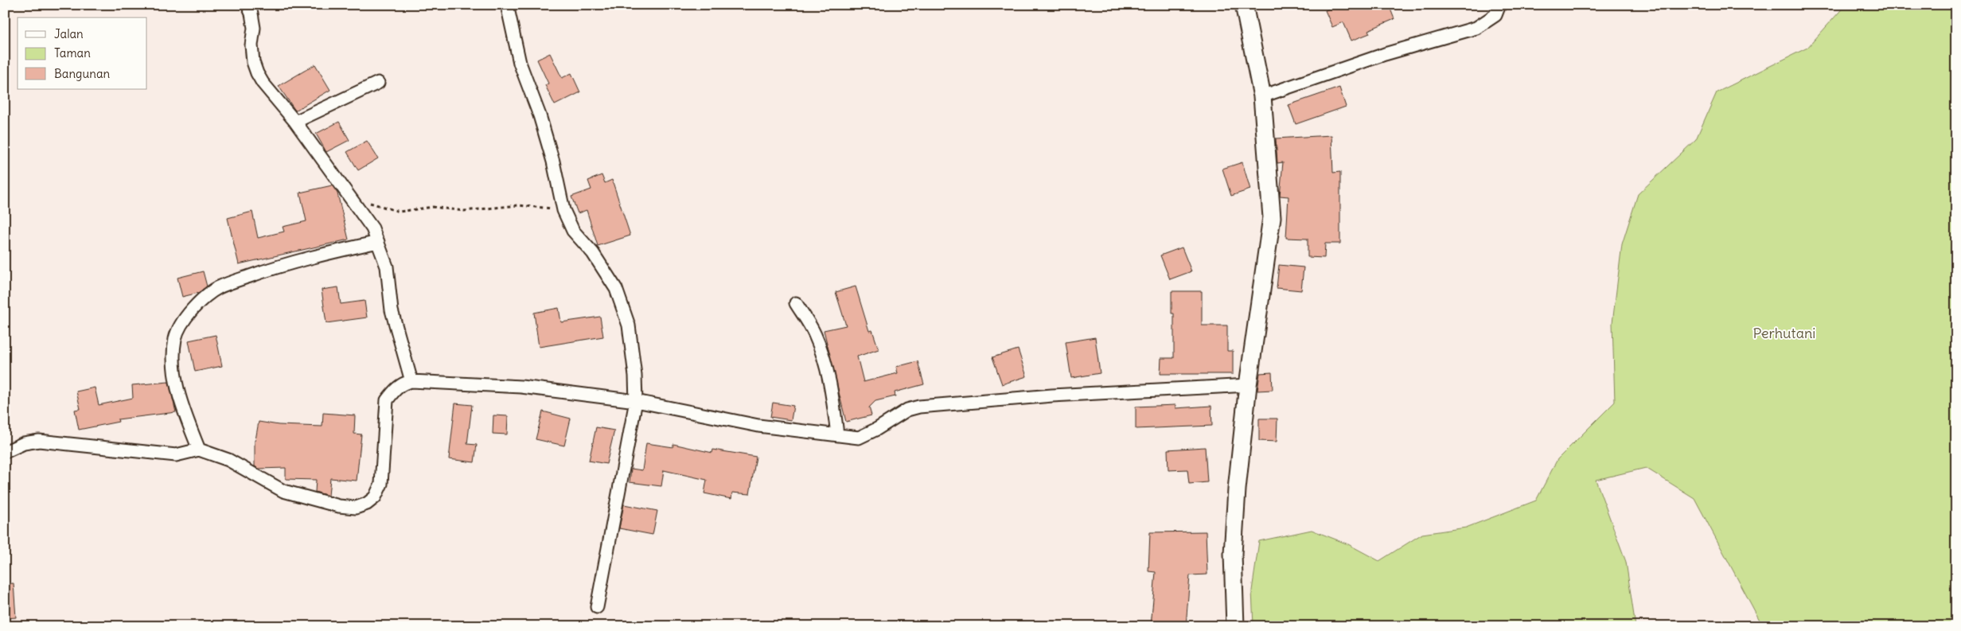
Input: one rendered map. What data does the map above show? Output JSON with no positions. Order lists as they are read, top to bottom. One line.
{"parks":["Perhutani"],"legend":["Jalan","Taman","Bangunan"]}
